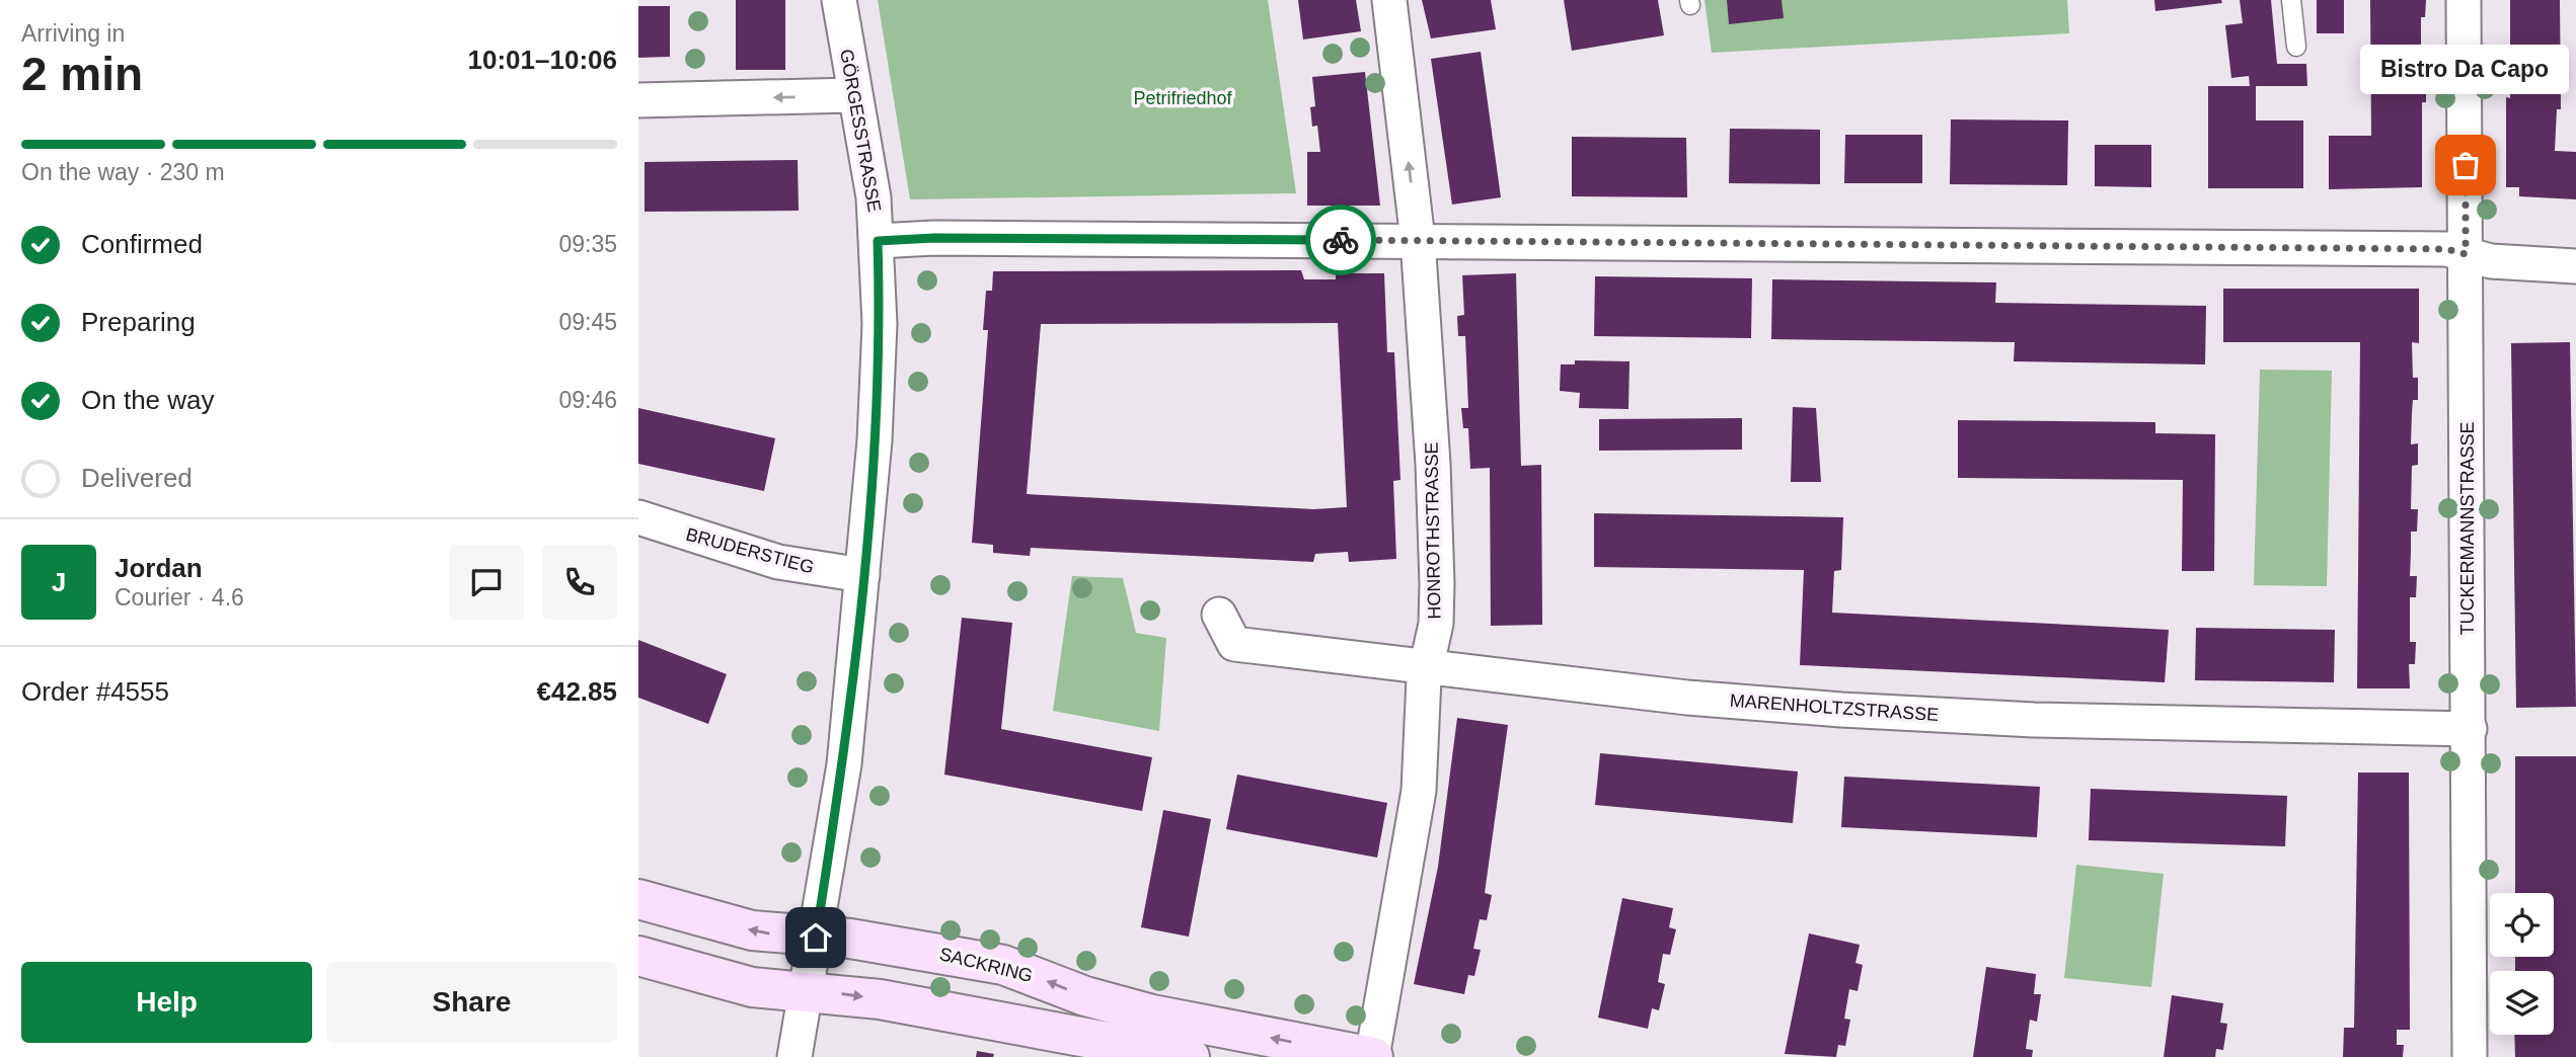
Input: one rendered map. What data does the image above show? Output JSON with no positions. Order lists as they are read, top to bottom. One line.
{"streets":{"main road":["SACKRING"],"street":["GÖRGESSTRASSE","TUCKERMANNSTRASSE","HONROTHSTRASSE","BRUDERSTIEG","MARENHOLTZSTRASSE"]},"crossings":[["GÖRGESSTRASSE","BRUDERSTIEG"],["GÖRGESSTRASSE","SACKRING"],["TUCKERMANNSTRASSE","MARENHOLTZSTRASSE"],["HONROTHSTRASSE","MARENHOLTZSTRASSE"],["HONROTHSTRASSE","SACKRING"]],"parks":["Petrifriedhof"],"places":["Bistro Da Capo"],"page":{"heading":["2 min","Arriving in","10:01–10:06"],"panel":["Jordan","Courier · 4.6","Order #4555","€42.85"],"bubble":"Bistro Da Capo","bar":"On the way · 230 m","list":[["Confirmed","09:35"],["Preparing","09:45"],["On the way","09:46"],"Delivered"],"round":"J","buttons":["Help","Share"]}}
